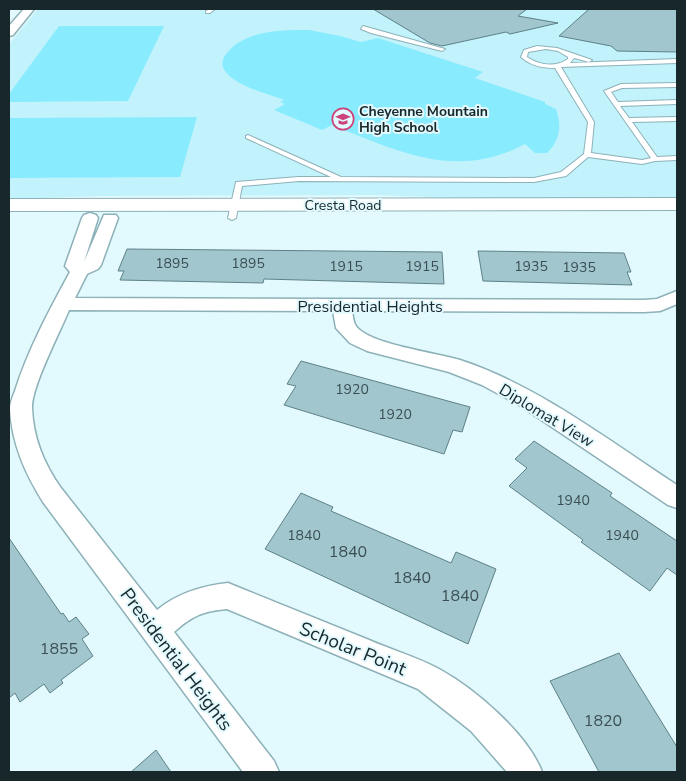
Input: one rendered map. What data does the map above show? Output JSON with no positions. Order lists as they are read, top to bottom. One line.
{"streets":{"main road":["Cresta Road"],"street":["Presidential Heights","Diplomat View","Scholar Point"]},"crossings":[["Cresta Road","Presidential Heights"],["Presidential Heights","Diplomat View"],["Presidential Heights","Scholar Point"]],"places":{"school or university":["Cheyenne Mountain High School"]},"house_numbers":["1895","1895","1915","1915","1935","1935","1920","1920","1940","1840","1940","1840","1840","1840","1855","1820"]}
